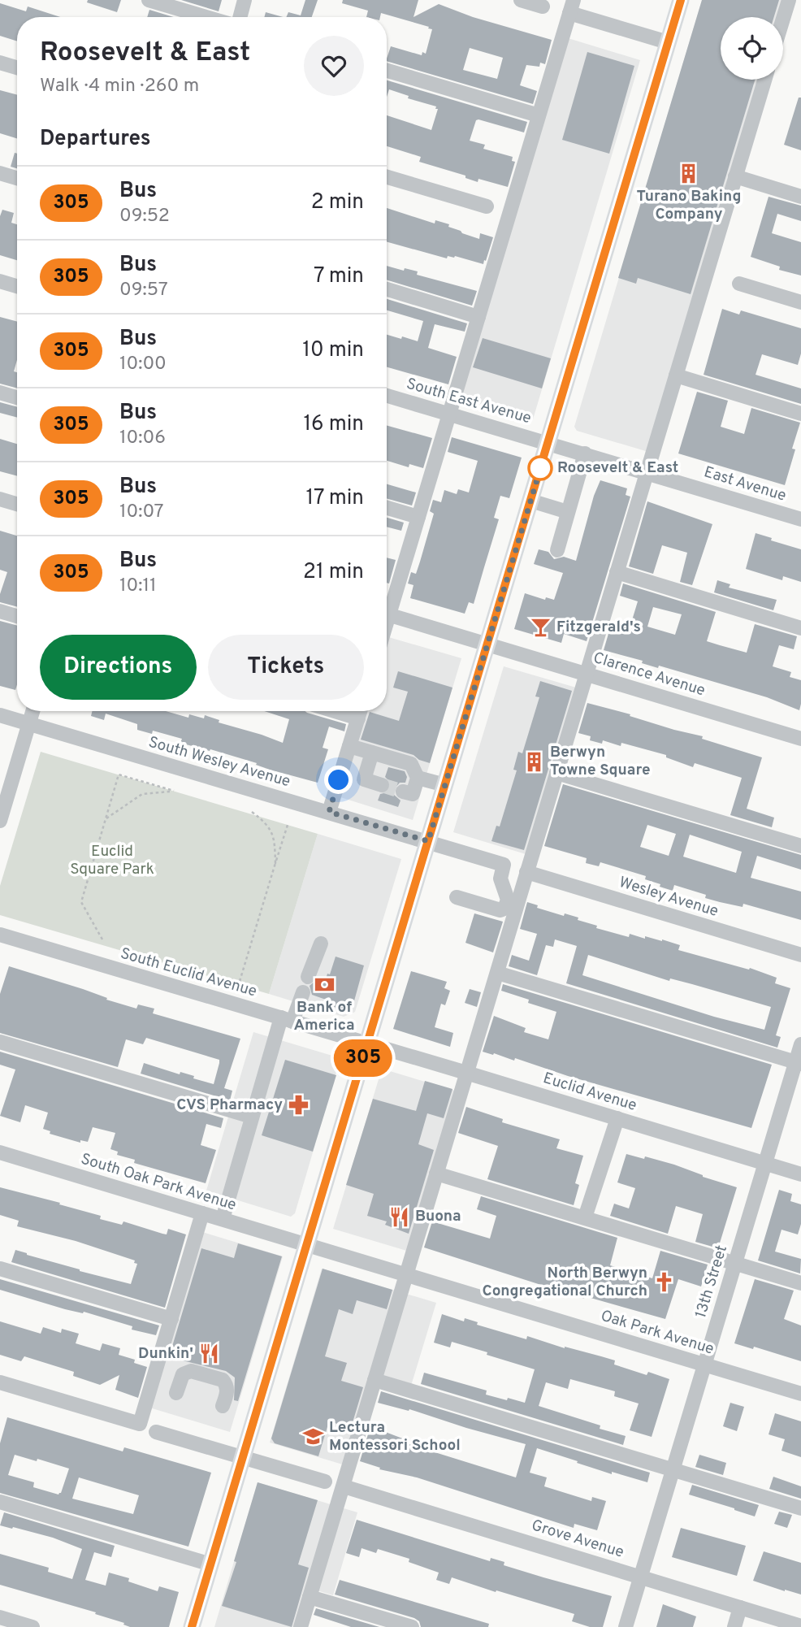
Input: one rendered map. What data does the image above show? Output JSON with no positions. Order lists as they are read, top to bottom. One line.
{"streets":{"street":["South East Avenue","East Avenue","Clarence Avenue","South Wesley Avenue","Wesley Avenue","South Euclid Avenue","Euclid Avenue","South Oak Park Avenue","13th Street","Oak Park Avenue","Grove Avenue"]},"crossings":[["South East Avenue","East Avenue"],["South Euclid Avenue","Euclid Avenue"],["Euclid Avenue","13th Street"],["South Oak Park Avenue","Oak Park Avenue"],["13th Street","Oak Park Avenue"],["13th Street","Grove Avenue"]],"parks":["Euclid Square Park"],"places":{"building":["Turano Baking Company","Berwyn Towne Square"],"other":["Roosevelt & East"],"bar":["Fitzgerald's"],"bank":["Bank of America"],"pharmacy":["CVS Pharmacy"],"restaurant":["Buona","Dunkin'"],"church":["North Berwyn Congregational Church"],"school or university":["Lectura Montessori School"]},"lines":["bus line 305"],"page":{"on_map":"305","heading":[["Roosevelt & East","Walk · 4 min · 260 m"],"Departures"],"list":[{"mark":"305","name":"Bus","note":"09:52","value":"2 min"},{"mark":"305","name":"Bus","note":"09:57","value":"7 min"},{"mark":"305","name":"Bus","note":"10:00","value":"10 min"},{"mark":"305","name":"Bus","note":"10:06","value":"16 min"},{"mark":"305","name":"Bus","note":"10:07","value":"17 min"},{"mark":"305","name":"Bus","note":"10:11","value":"21 min"}],"buttons":["Directions","Tickets"]}}
